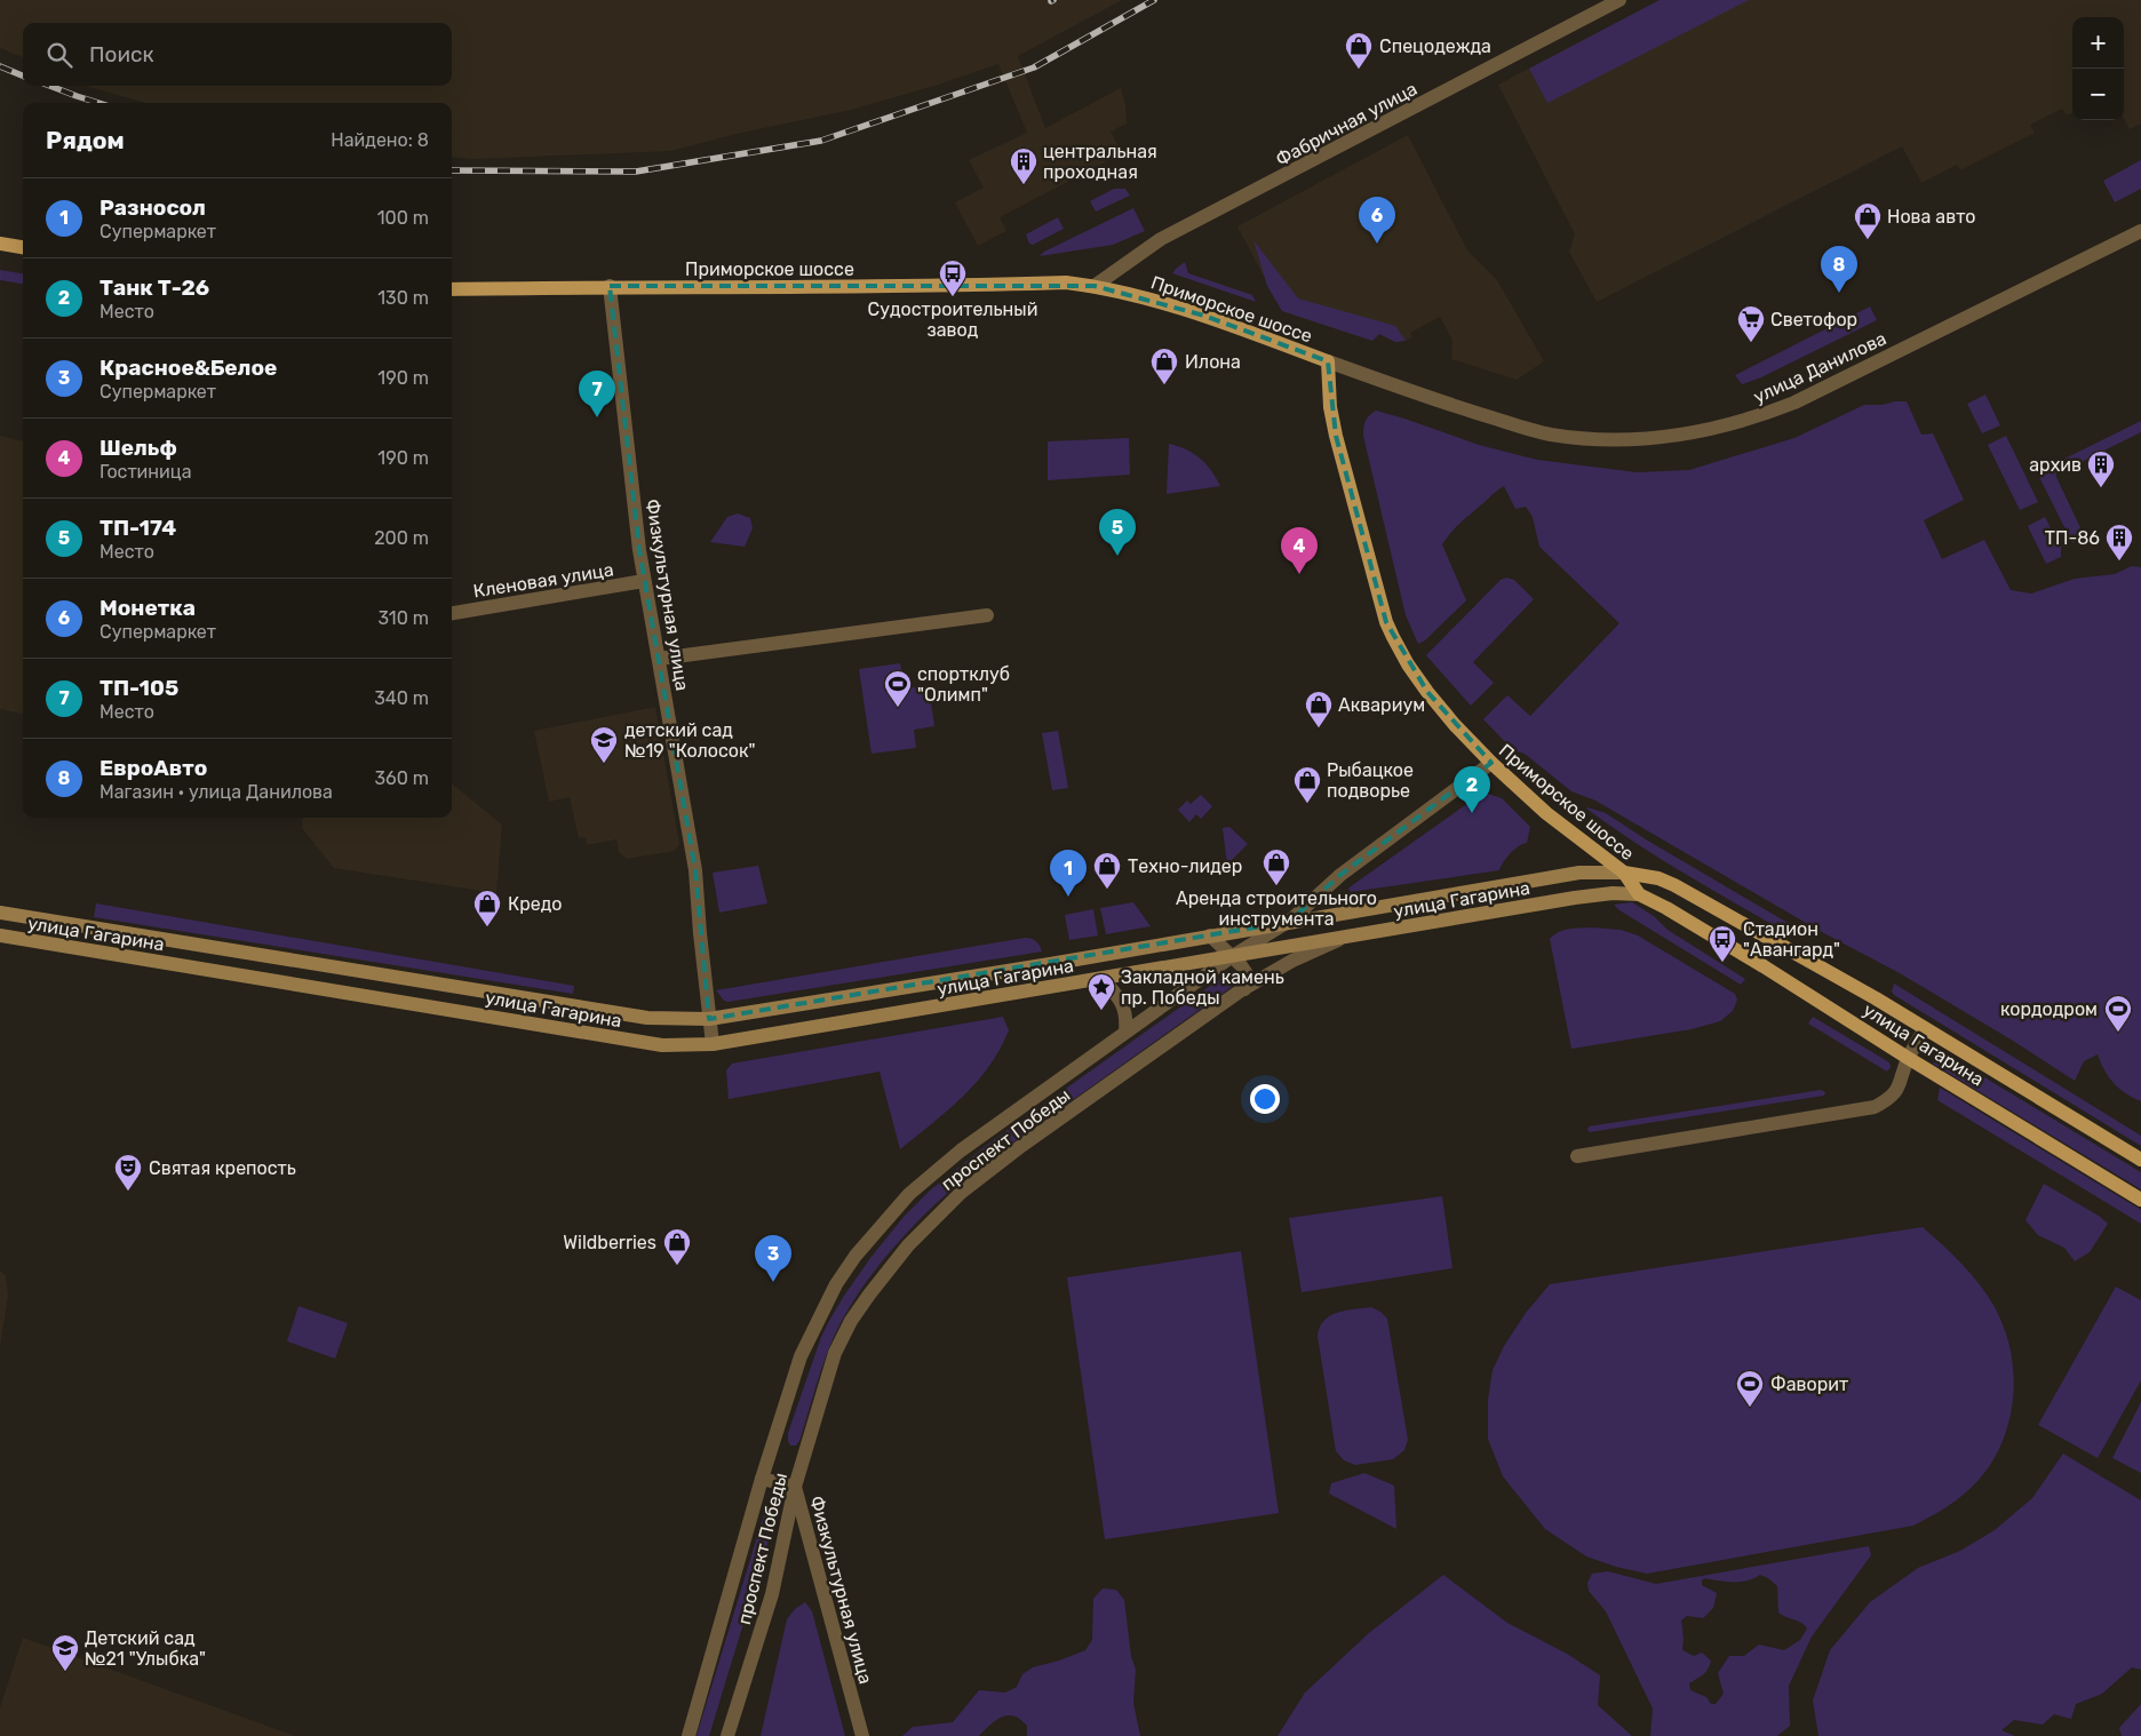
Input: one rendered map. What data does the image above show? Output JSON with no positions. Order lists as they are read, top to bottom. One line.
{"streets":{"main road":["Приморское шоссе","улица Гагарина"],"street":["Фабричная улица","улица Данилова","Кленовая улица","Физкультурная улица","проспект Победы"]},"crossings":[["Фабричная улица","Приморское шоссе"],["Приморское шоссе","улица Данилова"],["Приморское шоссе","Физкультурная улица"],["Приморское шоссе","улица Гагарина"],["Приморское шоссе","проспект Победы"],["Кленовая улица","Физкультурная улица"],["Физкультурная улица","улица Гагарина"],["Физкультурная улица","проспект Победы"],["улица Гагарина","проспект Победы"]],"places":{"shop":["Спецодежда","Нова авто","Илона","Аквариум","Рыбацкое подворье","Аренда строительного инструмента","Техно-лидер","Кредо","Wildberries"],"building":["центральная проходная","архив","ТП-86"],"bus stop":["Судостроительный завод","Стадион \"Авангард\""],"supermarket":["Светофор"],"sports":["спортклуб \"Олимп\"","кордодром","Фаворит"],"school or university":["детский сад №19 \"Колосок\"","Детский сад №21 \"Улыбка\""],"place":["Закладной камень пр. Победы"],"theatre":["Святая крепость"]},"page":{"map_buttons":["+","−"],"search":"Поиск","heading":["Рядом","Найдено: 8"],"list":[{"mark":"1","name":"Разносол","note":"Супермаркет","value":"100 m"},{"mark":"2","name":"Танк Т-26","note":"Место","value":"130 m"},{"mark":"3","name":"Красное&Белое","note":"Супермаркет","value":"190 m"},{"mark":"4","name":"Шельф","note":"Гостиница","value":"190 m"},{"mark":"5","name":"ТП-174","note":"Место","value":"200 m"},{"mark":"6","name":"Монетка","note":"Супермаркет","value":"310 m"},{"mark":"7","name":"ТП-105","note":"Место","value":"340 m"},{"mark":"8","name":"ЕвроАвто","note":"Магазин · улица Данилова","value":"360 m"}],"pins":["6","8","7","5","4","2","1","3"]}}
